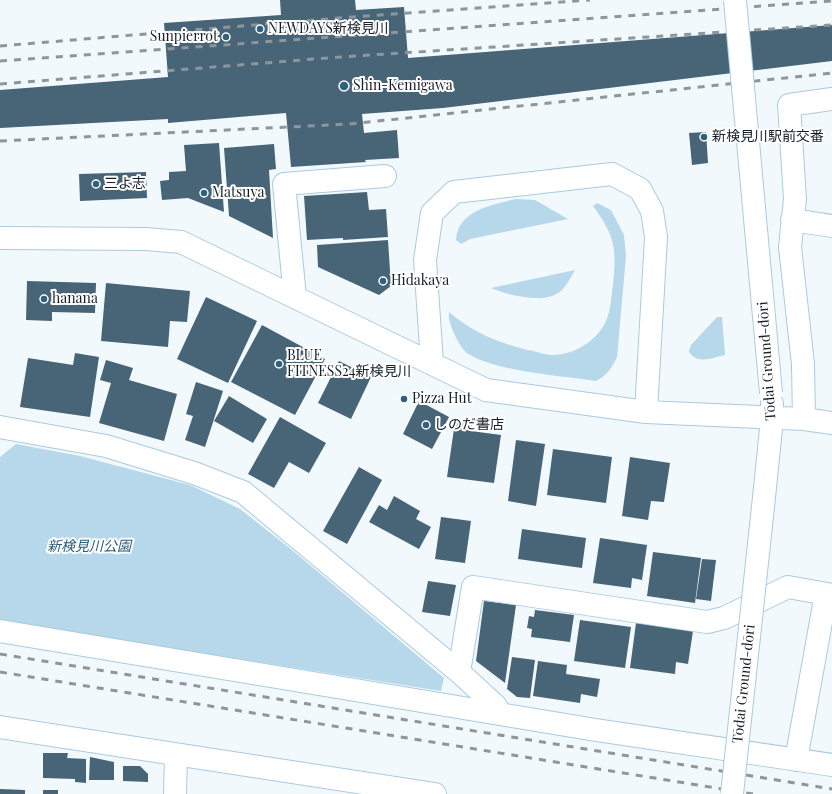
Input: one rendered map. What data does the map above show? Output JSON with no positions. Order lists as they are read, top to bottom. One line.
{"streets":{"street":["Tōdai Ground-dōri"]},"parks":["新検見川公園"],"places":["NEWDAYS新検見川","Sunpierrot","Shin-Kemigawa","新検見川駅前交番","三よ志","Matsuya","Hidakaya","hanana","BLUE FITNESS24新検見川","Pizza Hut","しのだ書店"]}
